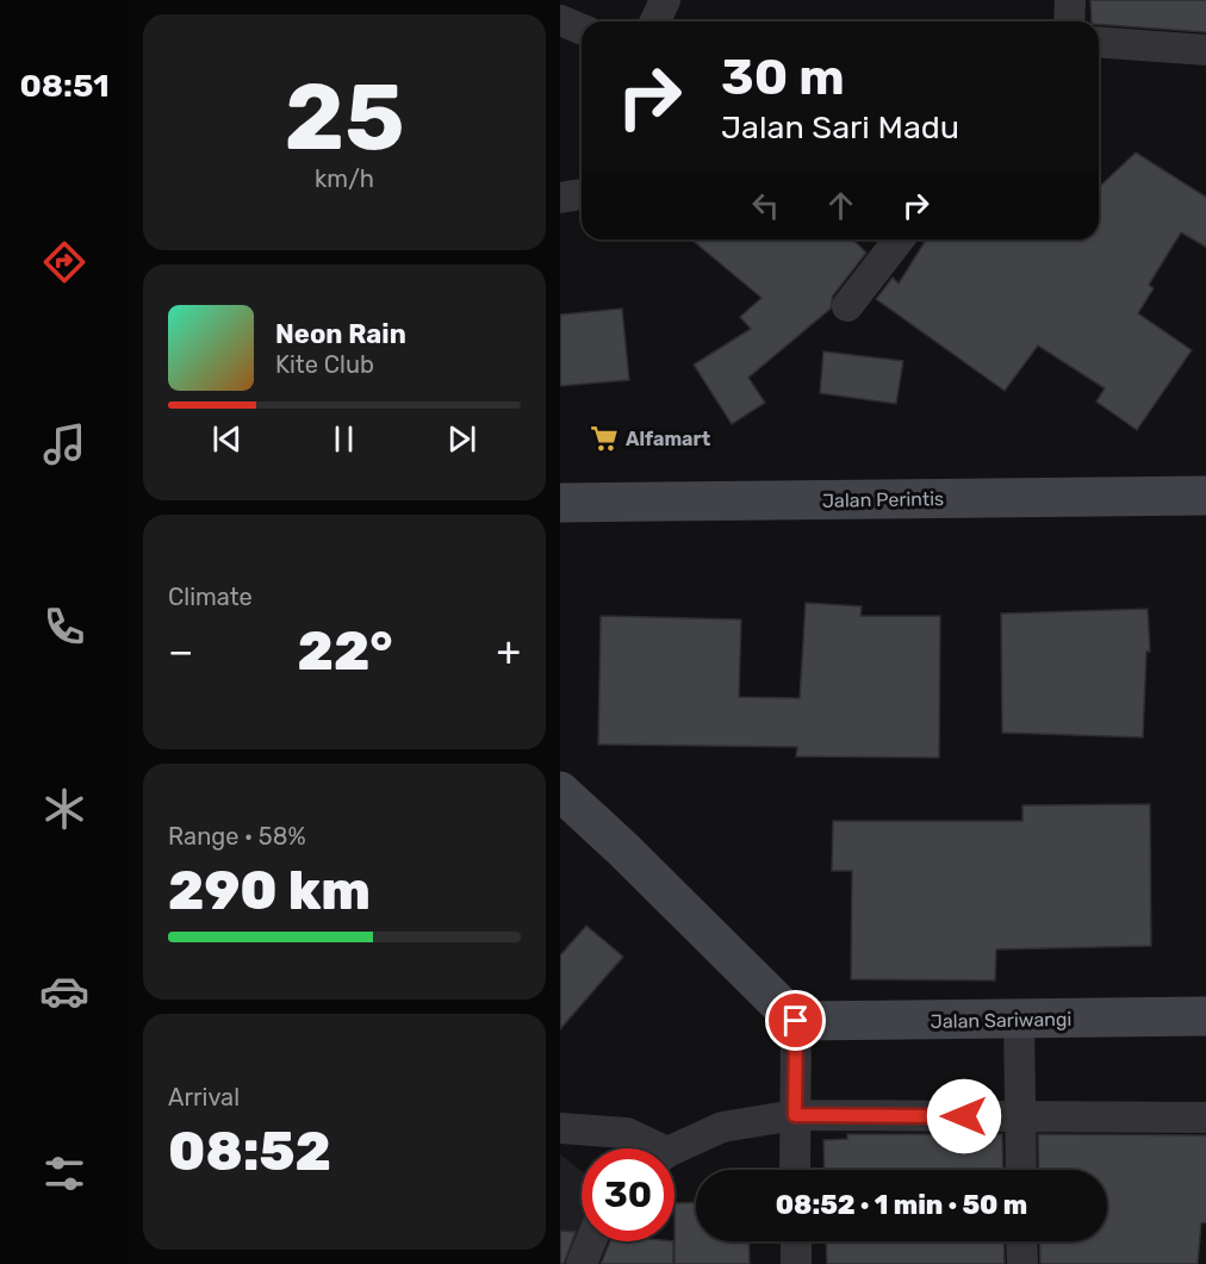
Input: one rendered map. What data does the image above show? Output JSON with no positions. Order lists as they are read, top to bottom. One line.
{"streets":{"street":["Jalan Perintis","Jalan Sariwangi"]},"places":{"supermarket":["Alfamart"]},"page":{"tabs":"08:51","tile":[["25","km/h"],"Climate",["Range · 58%","290 km"],["Arrival","08:52"]],"turn":["30 m","Jalan Sari Madu"],"song":["Neon Rain","Kite Club"],"heat":["−","22°","+"],"limit":"30","trip":"08:52 · 1 min · 50 m"}}
